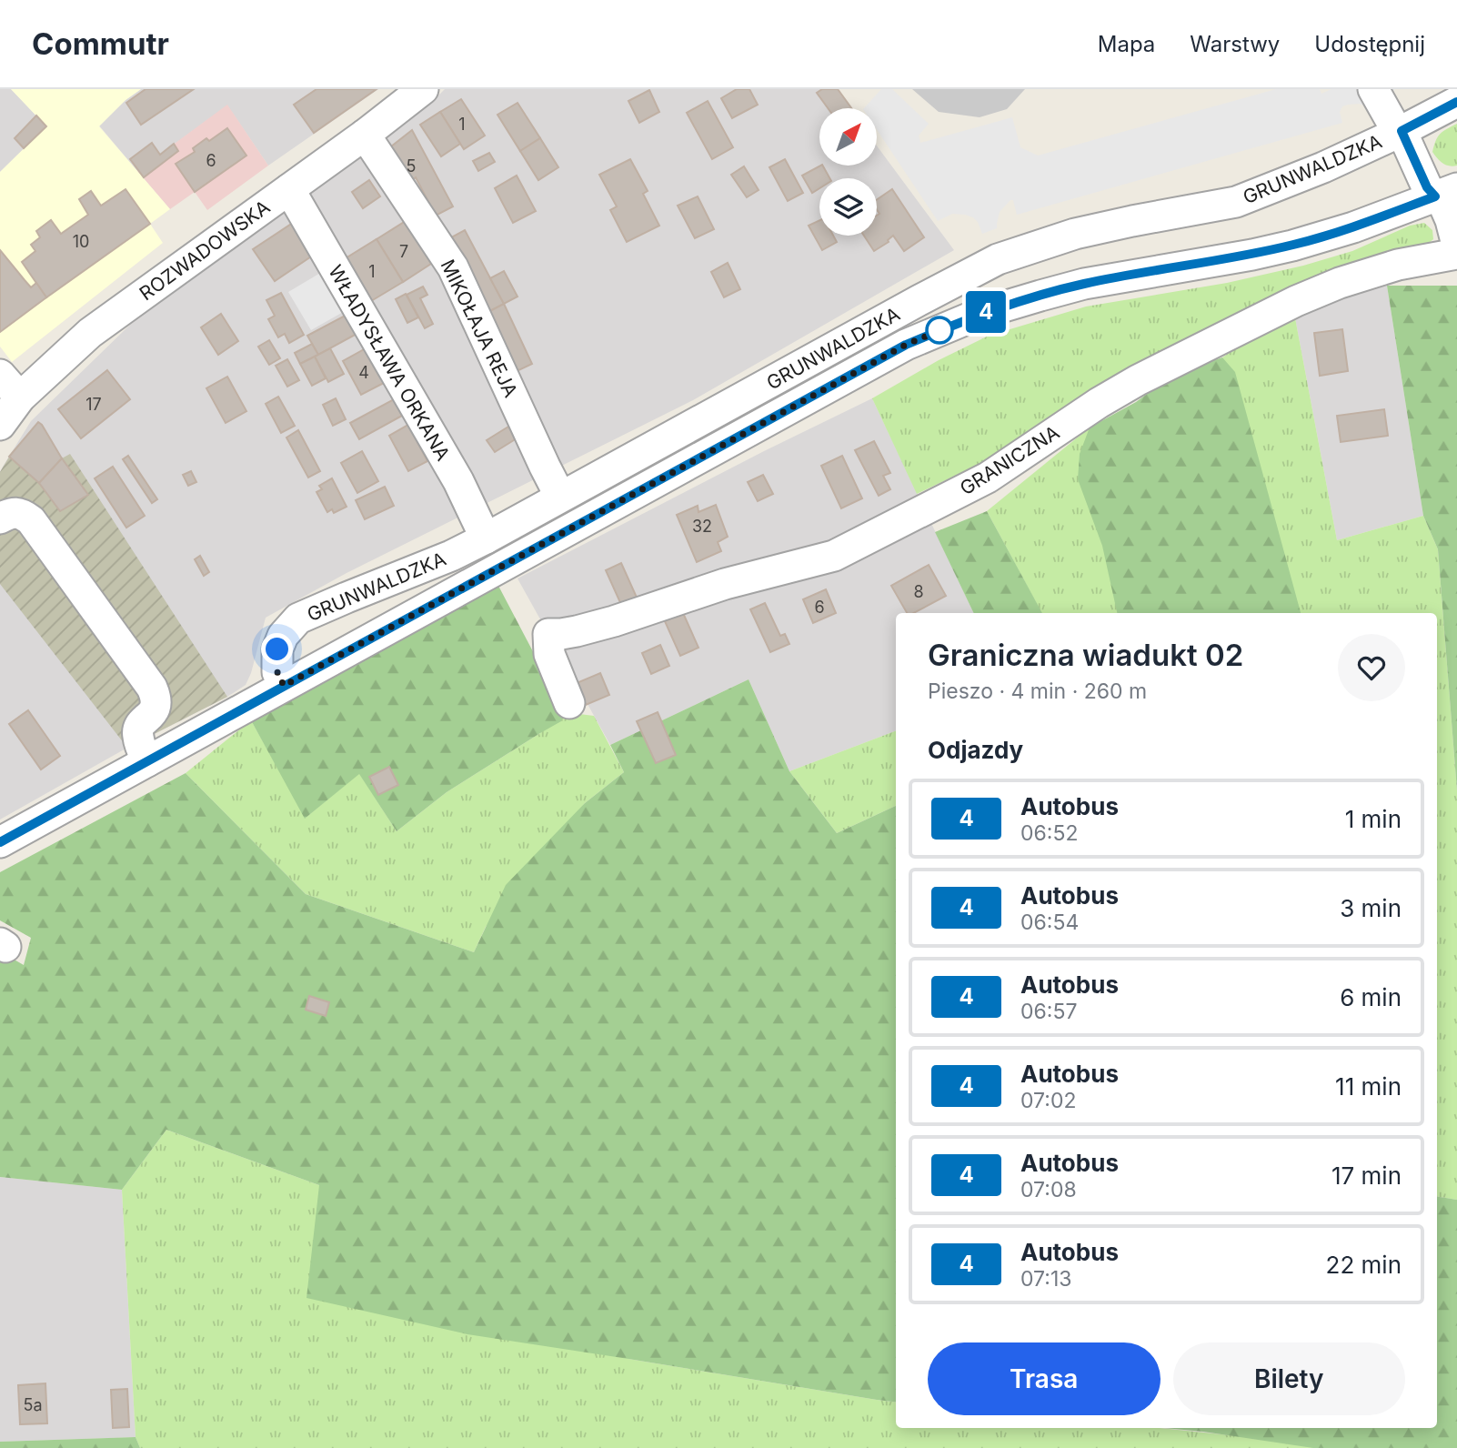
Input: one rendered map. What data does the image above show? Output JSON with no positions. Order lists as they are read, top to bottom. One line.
{"streets":{"street":["GRUNWALDZKA","ROZWADOWSKA","MIKOŁAJA REJA","WŁADYSŁAWA ORKANA","GRANICZNA"]},"crossings":[["GRUNWALDZKA","MIKOŁAJA REJA"],["GRUNWALDZKA","WŁADYSŁAWA ORKANA"],["ROZWADOWSKA","MIKOŁAJA REJA"],["ROZWADOWSKA","WŁADYSŁAWA ORKANA"]],"lines":["bus line 4"],"house_numbers":["1","6","5","10","7","1","4","17","32","8","6","5a"],"north":"top right","page":{"header":"Commutr","nav":["Mapa","Warstwy","Udostępnij"],"on_map":"4","heading":[["Graniczna wiadukt 02","Pieszo · 4 min · 260 m"],"Odjazdy"],"list":[{"mark":"4","name":"Autobus","note":"06:52","value":"1 min"},{"mark":"4","name":"Autobus","note":"06:54","value":"3 min"},{"mark":"4","name":"Autobus","note":"06:57","value":"6 min"},{"mark":"4","name":"Autobus","note":"07:02","value":"11 min"},{"mark":"4","name":"Autobus","note":"07:08","value":"17 min"},{"mark":"4","name":"Autobus","note":"07:13","value":"22 min"}],"buttons":["Trasa","Bilety"]}}
